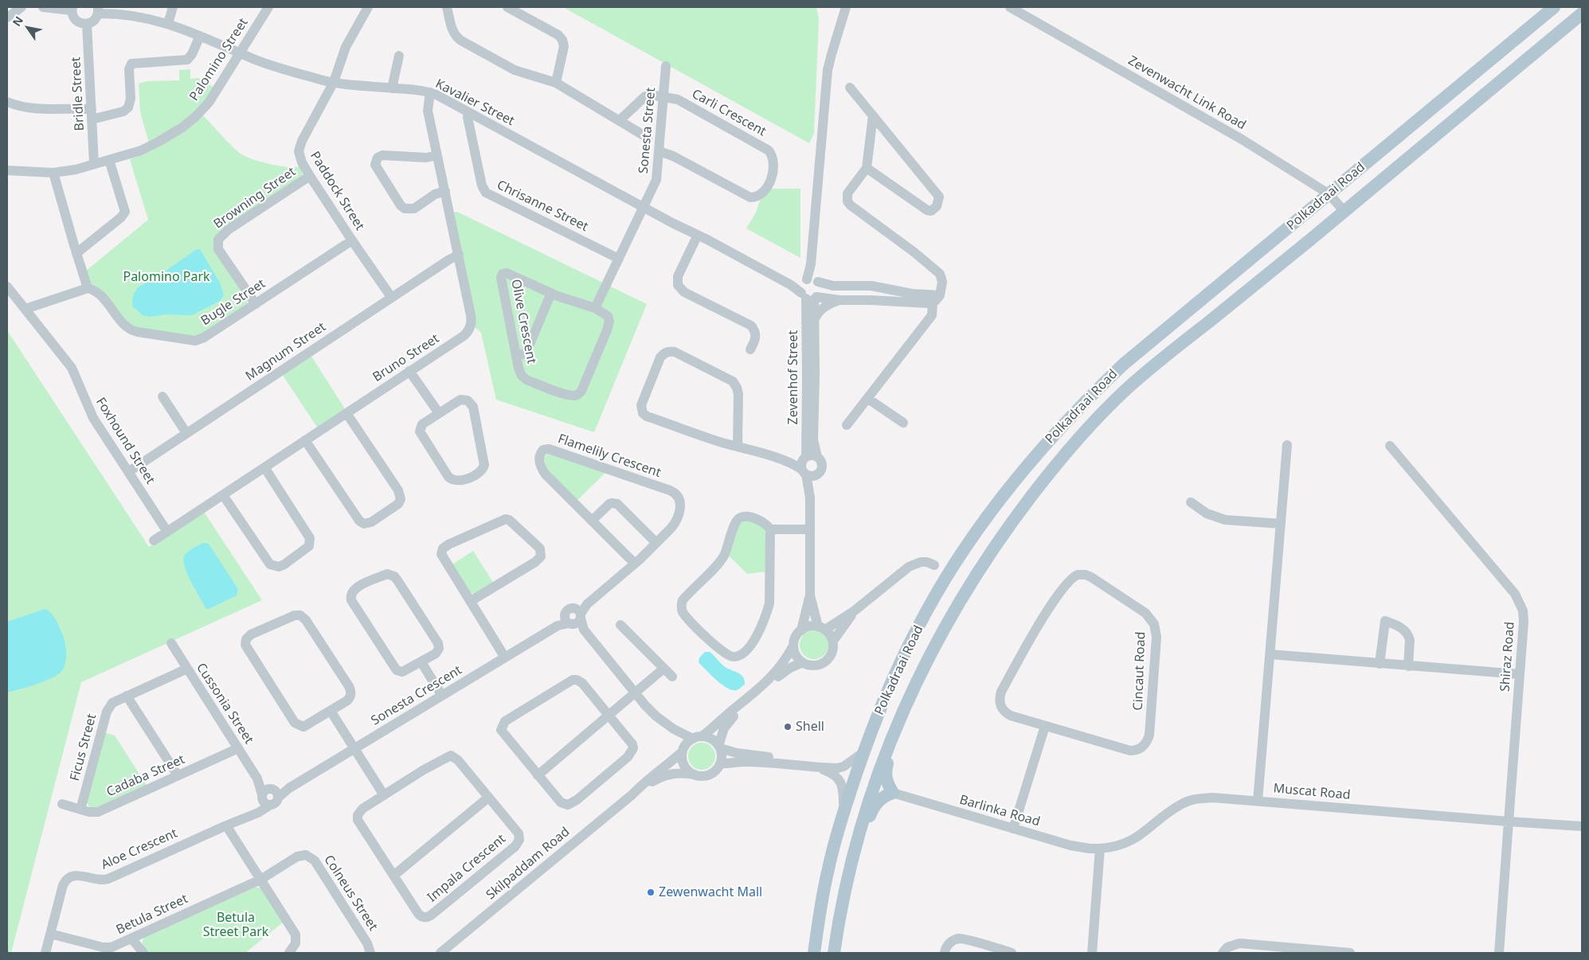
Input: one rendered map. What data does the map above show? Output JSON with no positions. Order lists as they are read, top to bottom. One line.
{"streets":{"main road":["Polkadraai Road"],"street":["Palomino Street","Zevenwacht Link Road","Bridle Street","Kavalier Street","Carli Crescent","Sonesta Street","Paddock Street","Browning Street","Chrisanne Street","Bugle Street","Olive Crescent","Magnum Street","Bruno Street","Zevenhof Street","Foxhound Street","Flamelily Crescent","Shiraz Road","Cincaut Road","Sonesta Crescent","Cussonia Street","Ficus Street","Cadaba Street","Muscat Road","Barlinka Road","Aloe Crescent","Skilpaddam Road","Impala Crescent","Colneus Street","Betula Street"]},"crossings":[["Palomino Street","Bridle Street"],["Palomino Street","Kavalier Street"],["Zevenwacht Link Road","Polkadraai Road"],["Kavalier Street","Sonesta Street"],["Kavalier Street","Paddock Street"],["Kavalier Street","Chrisanne Street"],["Kavalier Street","Bruno Street"],["Kavalier Street","Zevenhof Street"],["Carli Crescent","Sonesta Street"],["Sonesta Street","Chrisanne Street"],["Sonesta Street","Olive Crescent"],["Paddock Street","Browning Street"],["Paddock Street","Bugle Street"],["Paddock Street","Magnum Street"],["Browning Street","Bugle Street"],["Magnum Street","Bruno Street"],["Magnum Street","Foxhound Street"],["Bruno Street","Foxhound Street"],["Flamelily Crescent","Sonesta Crescent"],["Shiraz Road","Muscat Road"],["Sonesta Crescent","Cussonia Street"],["Sonesta Crescent","Aloe Crescent"],["Cussonia Street","Ficus Street"],["Cussonia Street","Cadaba Street"],["Cussonia Street","Aloe Crescent"],["Ficus Street","Cadaba Street"],["Muscat Road","Barlinka Road"],["Aloe Crescent","Betula Street"],["Colneus Street","Betula Street"]],"parks":["Palomino Park","Betula Street Park"],"places":["Shell","Zewenwacht Mall"],"north":"top left"}
